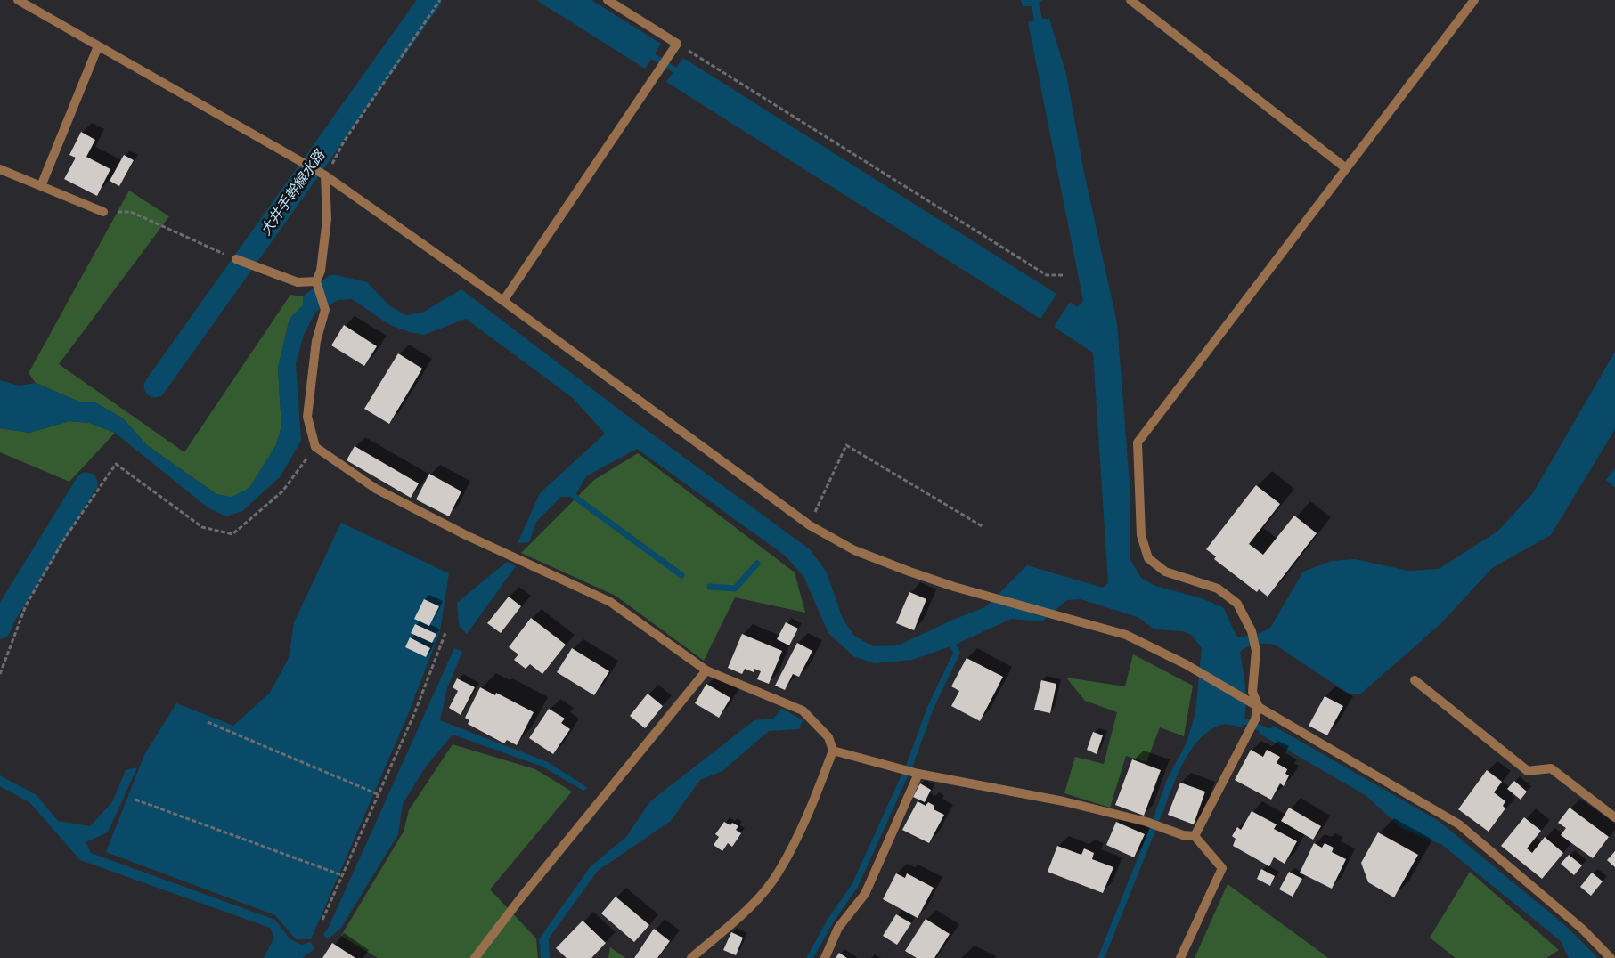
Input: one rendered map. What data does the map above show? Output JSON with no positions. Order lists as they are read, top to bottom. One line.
{"water":["大井手幹線水路"]}
